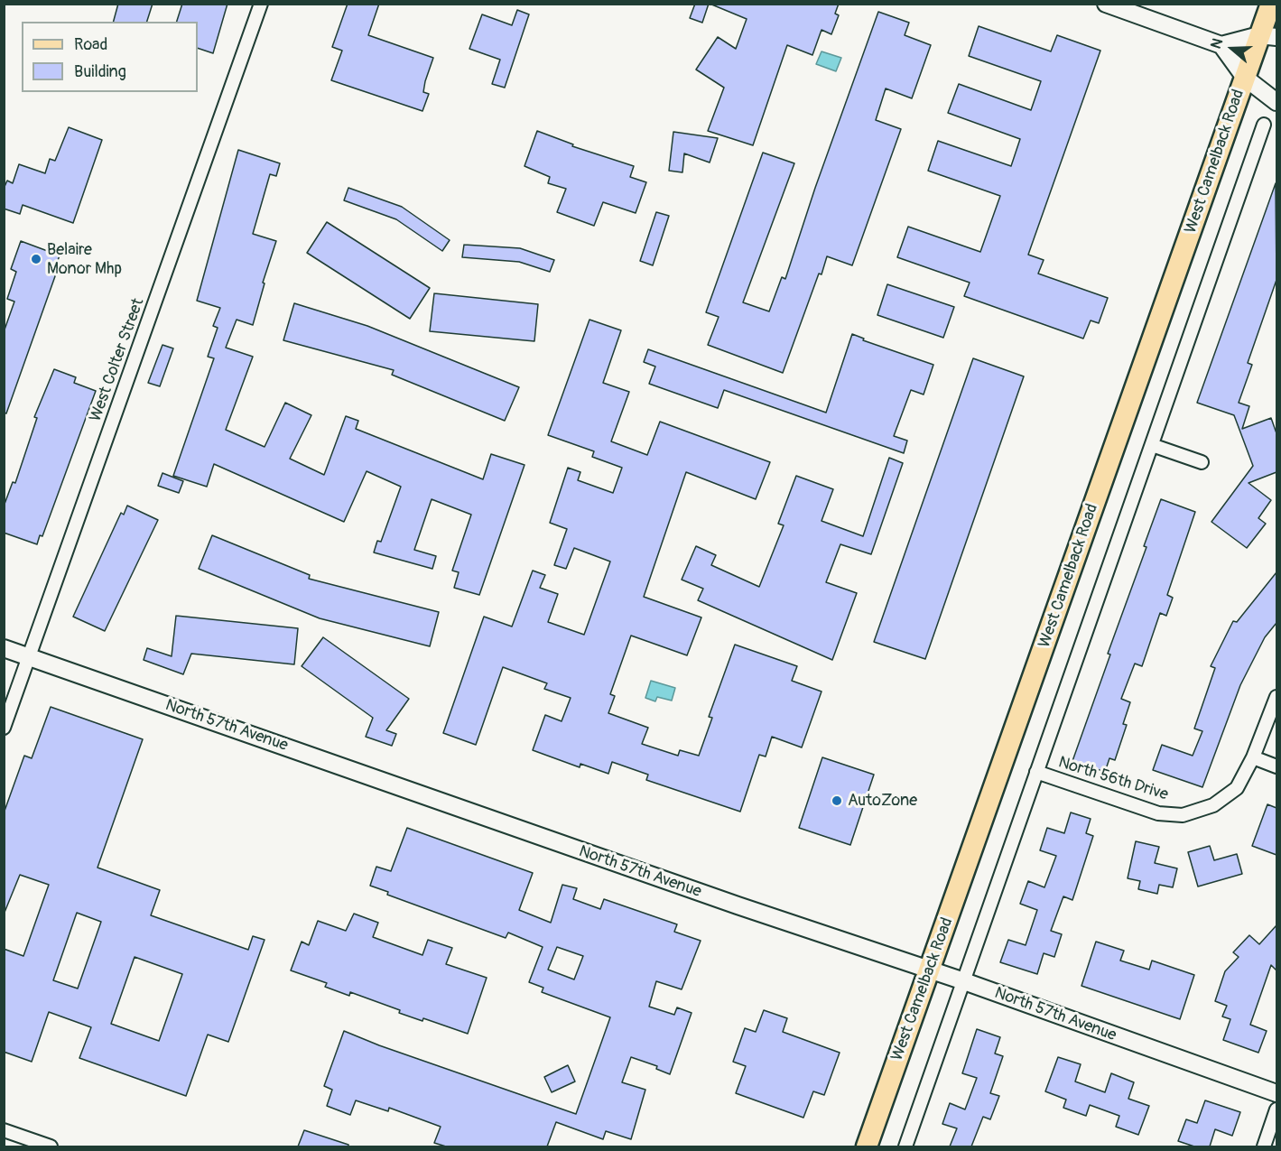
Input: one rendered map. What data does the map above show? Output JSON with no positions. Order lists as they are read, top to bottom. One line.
{"streets":{"main road":["West Camelback Road"],"street":["West Colter Street","North 57th Avenue","North 56th Drive"]},"crossings":[["West Camelback Road","North 57th Avenue"],["West Camelback Road","North 56th Drive"],["West Colter Street","North 57th Avenue"]],"places":["Belaire Monor Mhp","AutoZone"],"legend":["Road","Building"],"north":"left"}
